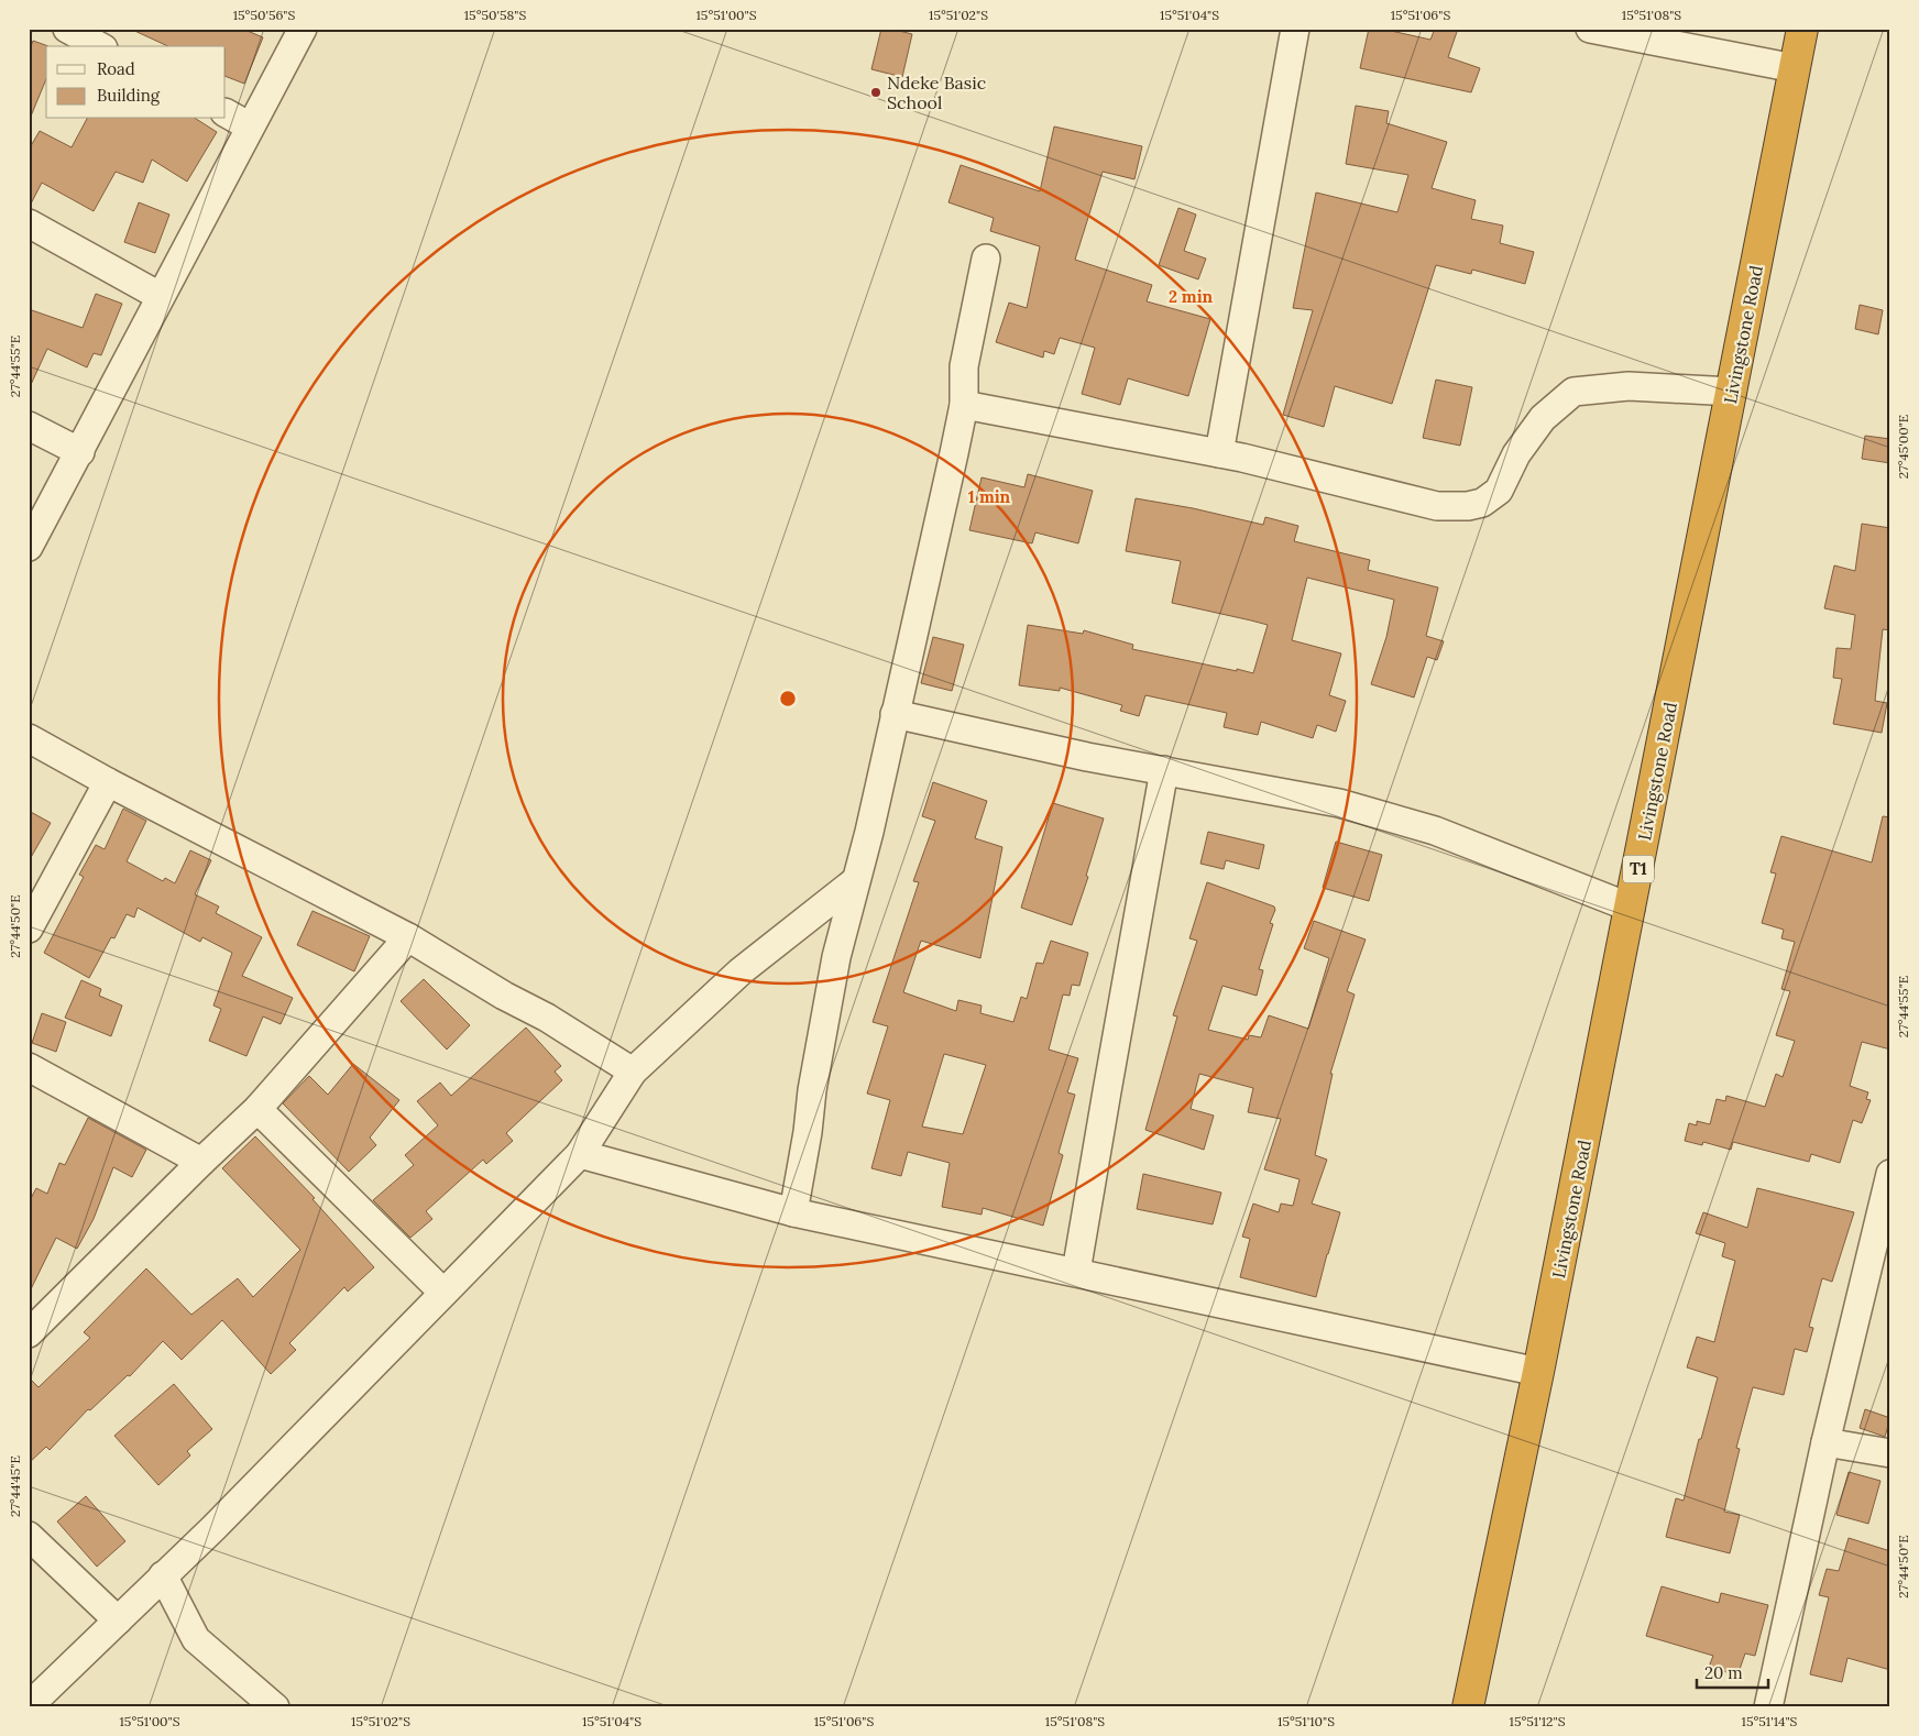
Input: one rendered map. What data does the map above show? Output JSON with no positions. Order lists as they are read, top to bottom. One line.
{"streets":{"highway":["Livingstone Road","T1"]},"places":["Ndeke Basic School"],"legend":["Road","Building"],"scale_bar":"20 m","coordinates":["15°50'56\"S","15°50'58\"S","15°51'00\"S","15°51'02\"S","15°51'04\"S","15°51'06\"S","15°51'08\"S","27°44'55\"E","27°45'00\"E","27°44'50\"E","27°44'45\"E","15°51'10\"S","15°51'12\"S","15°51'14\"S"],"rings":["2 min","1 min"]}
